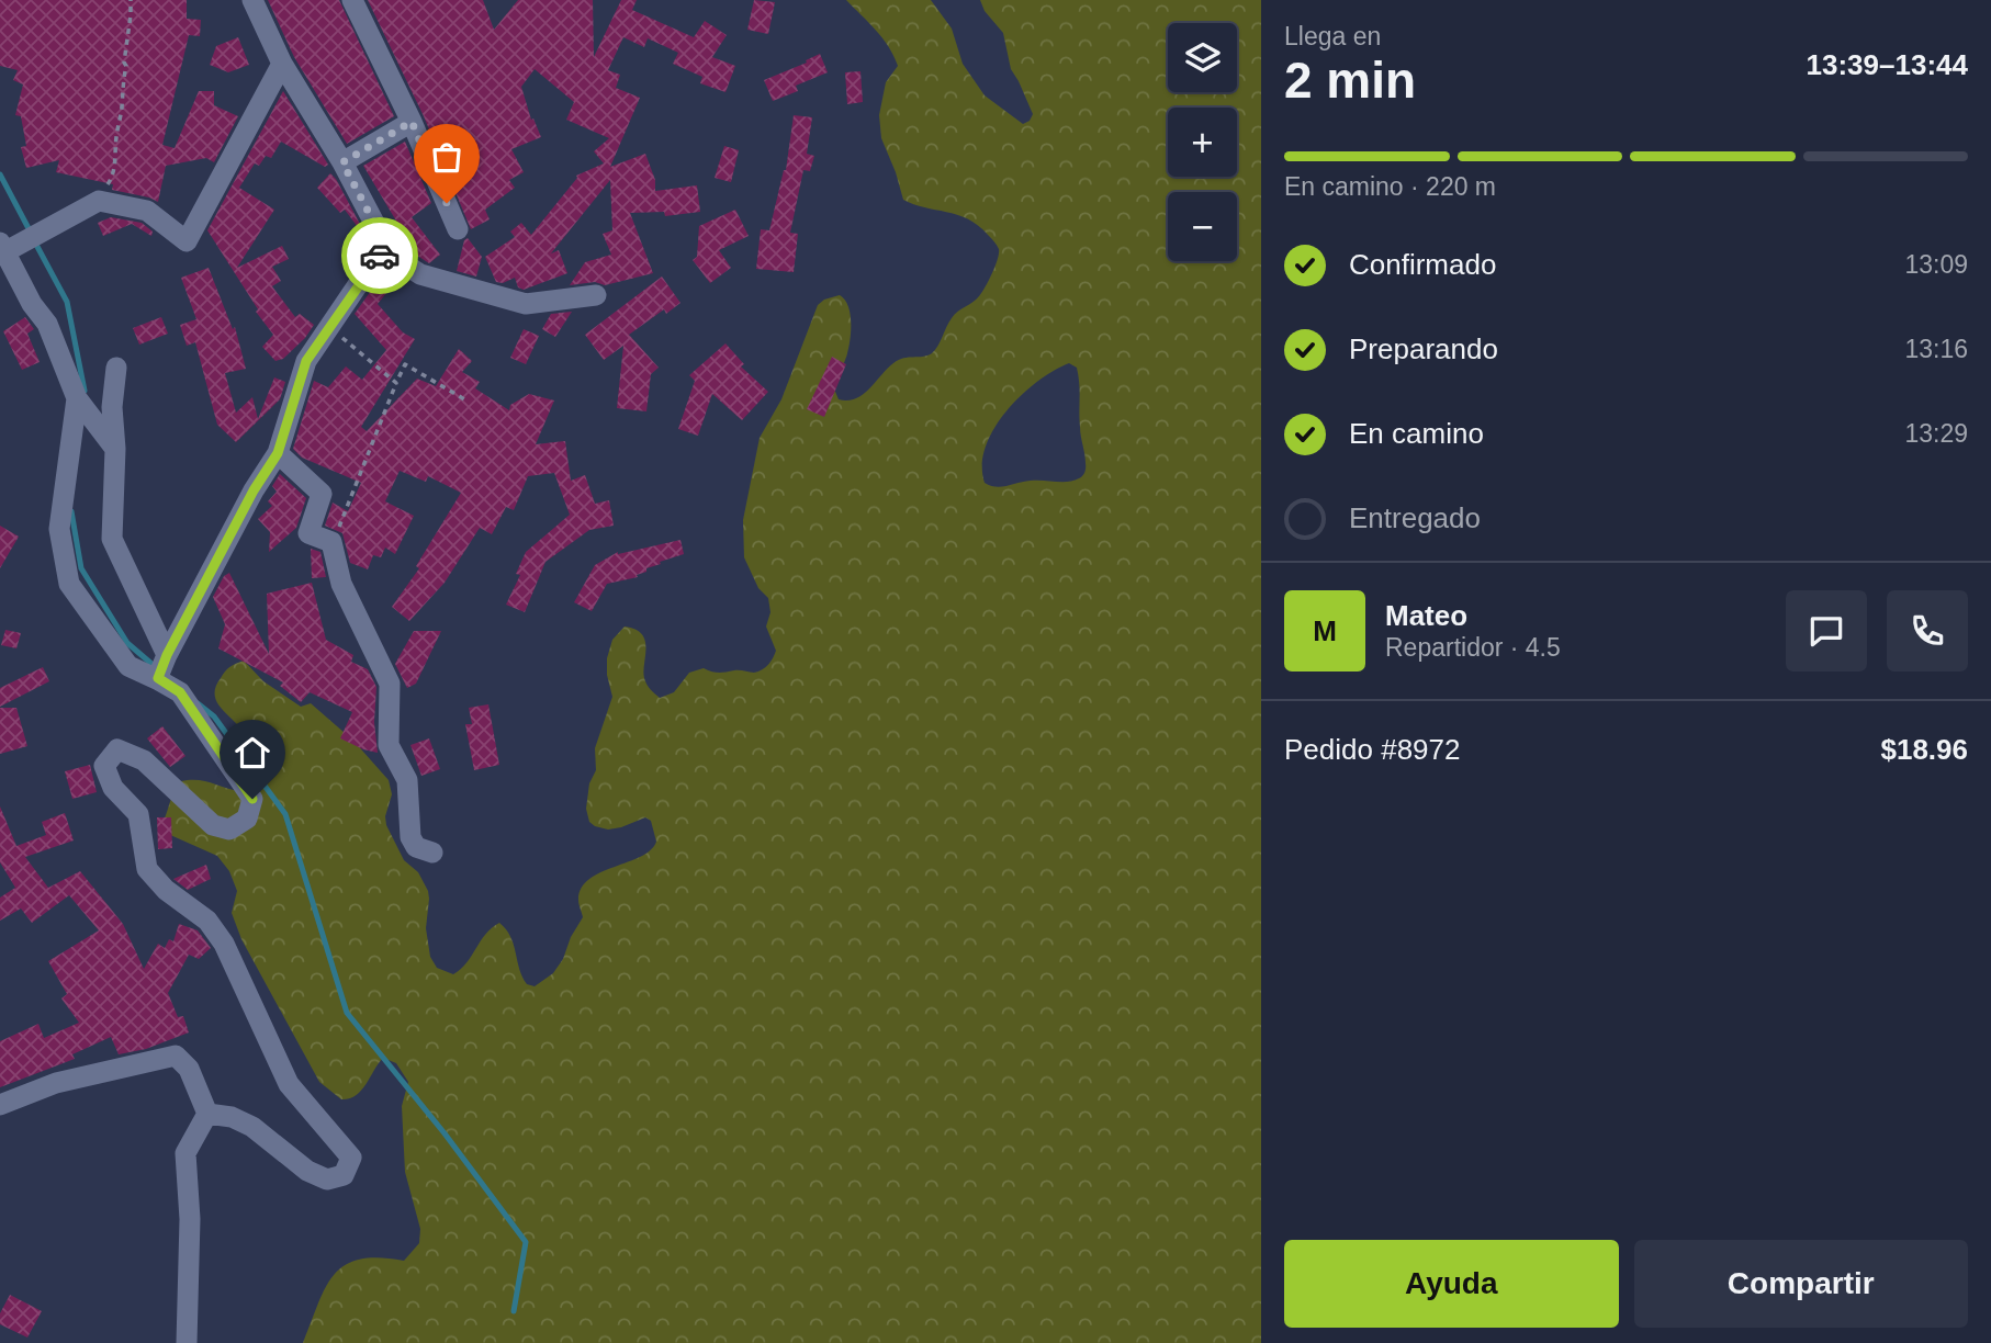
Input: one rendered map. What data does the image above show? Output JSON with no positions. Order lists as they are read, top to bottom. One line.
{"page":{"heading":["2 min","Llega en","13:39–13:44"],"panel":["Mateo","Repartidor · 4.5","Pedido #8972","$18.96"],"map_buttons":["+","−"],"bar":"En camino · 220 m","list":[["Confirmado","13:09"],["Preparando","13:16"],["En camino","13:29"],"Entregado"],"round":"M","buttons":["Ayuda","Compartir"]}}
